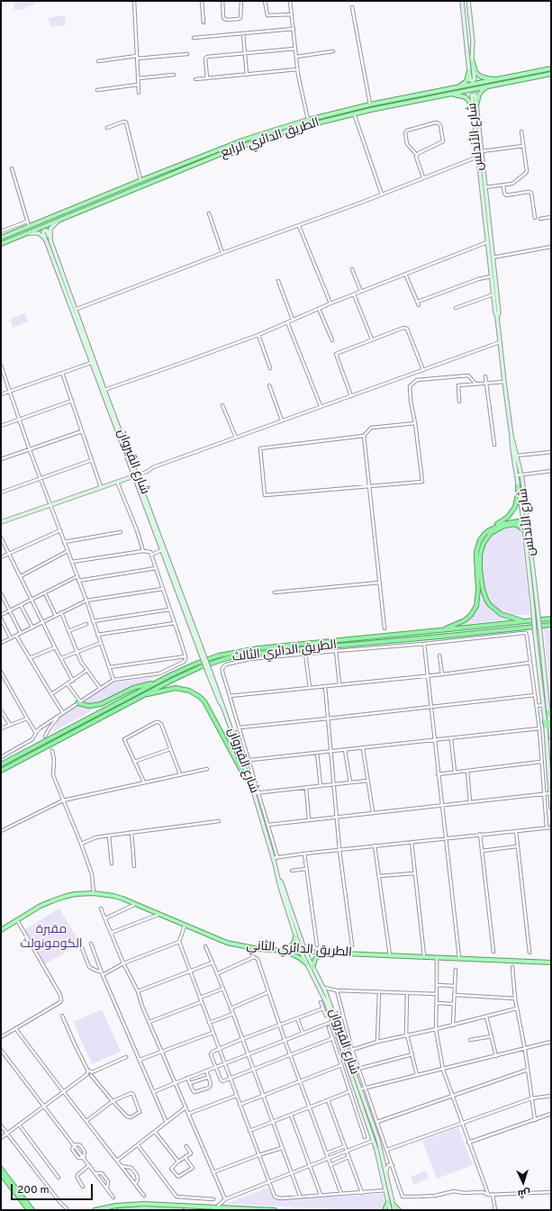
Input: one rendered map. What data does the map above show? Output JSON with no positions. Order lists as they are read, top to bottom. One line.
{"streets":{"highway":["الطريق الدائري الثالث"],"main road":["شارع الأندلس","الطريق الدائري الرابع","شارع القيروان","الطريق الدائري الثاني"]},"crossings":[["شارع القيروان","الطريق الدائري الثاني"]],"parks":["مقبرة الكومونولث"],"scale_bar":"200 m","north":"bottom"}
